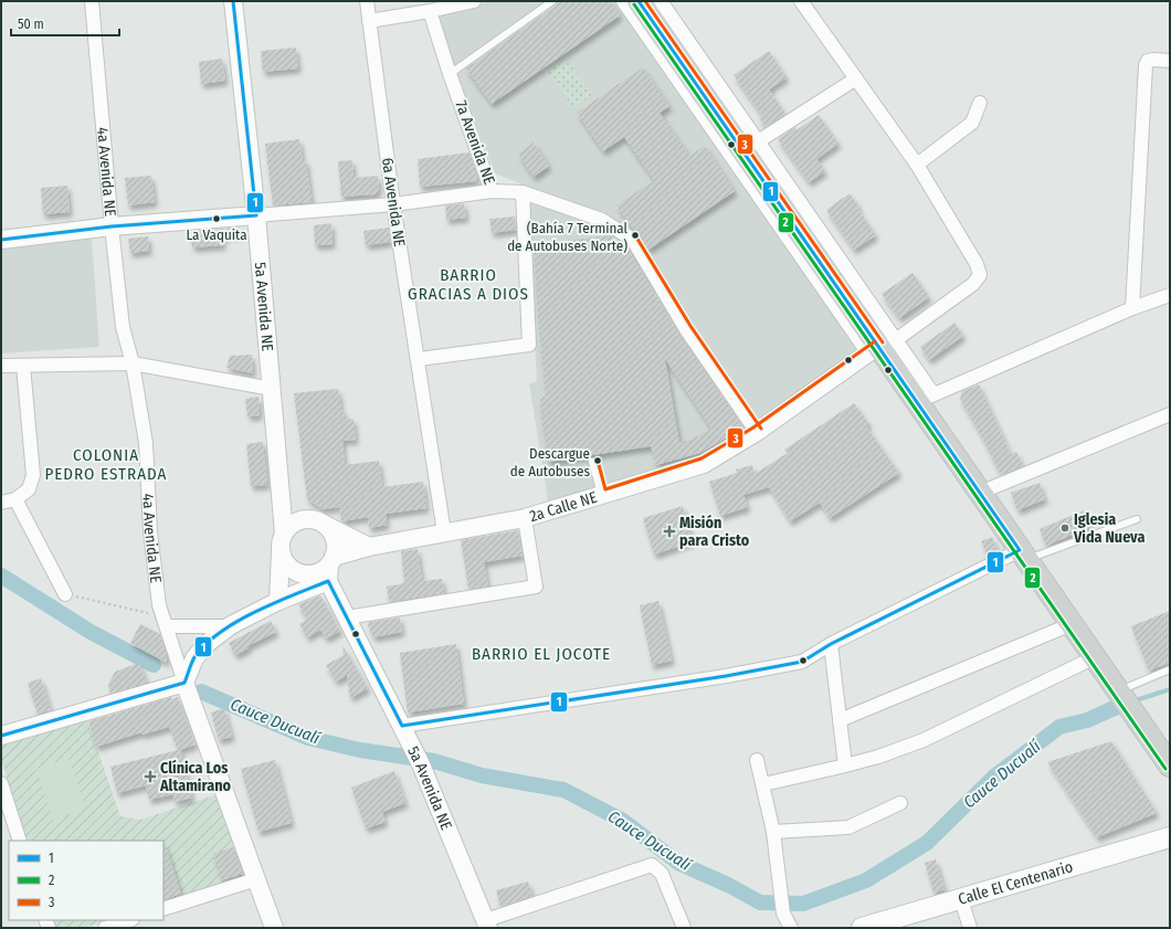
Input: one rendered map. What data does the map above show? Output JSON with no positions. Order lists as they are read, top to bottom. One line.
{"streets":{"main road":["Calle El Centenario"],"street":["7a Avenida NE","4a Avenida NE","6a Avenida NE","5a Avenida NE","2a Calle NE"]},"crossings":[["7a Avenida NE","2a Calle NE"],["6a Avenida NE","2a Calle NE"],["5a Avenida NE","2a Calle NE"]],"districts":["BARRIO GRACIAS A DIOS","COLONIA PEDRO ESTRADA","BARRIO EL JOCOTE"],"water":["Cauce Ducualí"],"places":{"other":["La Vaquita","(Bahía 7 Terminal de Autobuses Norte)","Descargue de Autobuses","Iglesia Vida Nueva"],"health":["Misión para Cristo","Clínica Los Altamirano"]},"lines":["transit line 1","transit line 3","transit line 2"],"legend":["1","2","3"],"scale_bar":"50 m"}
